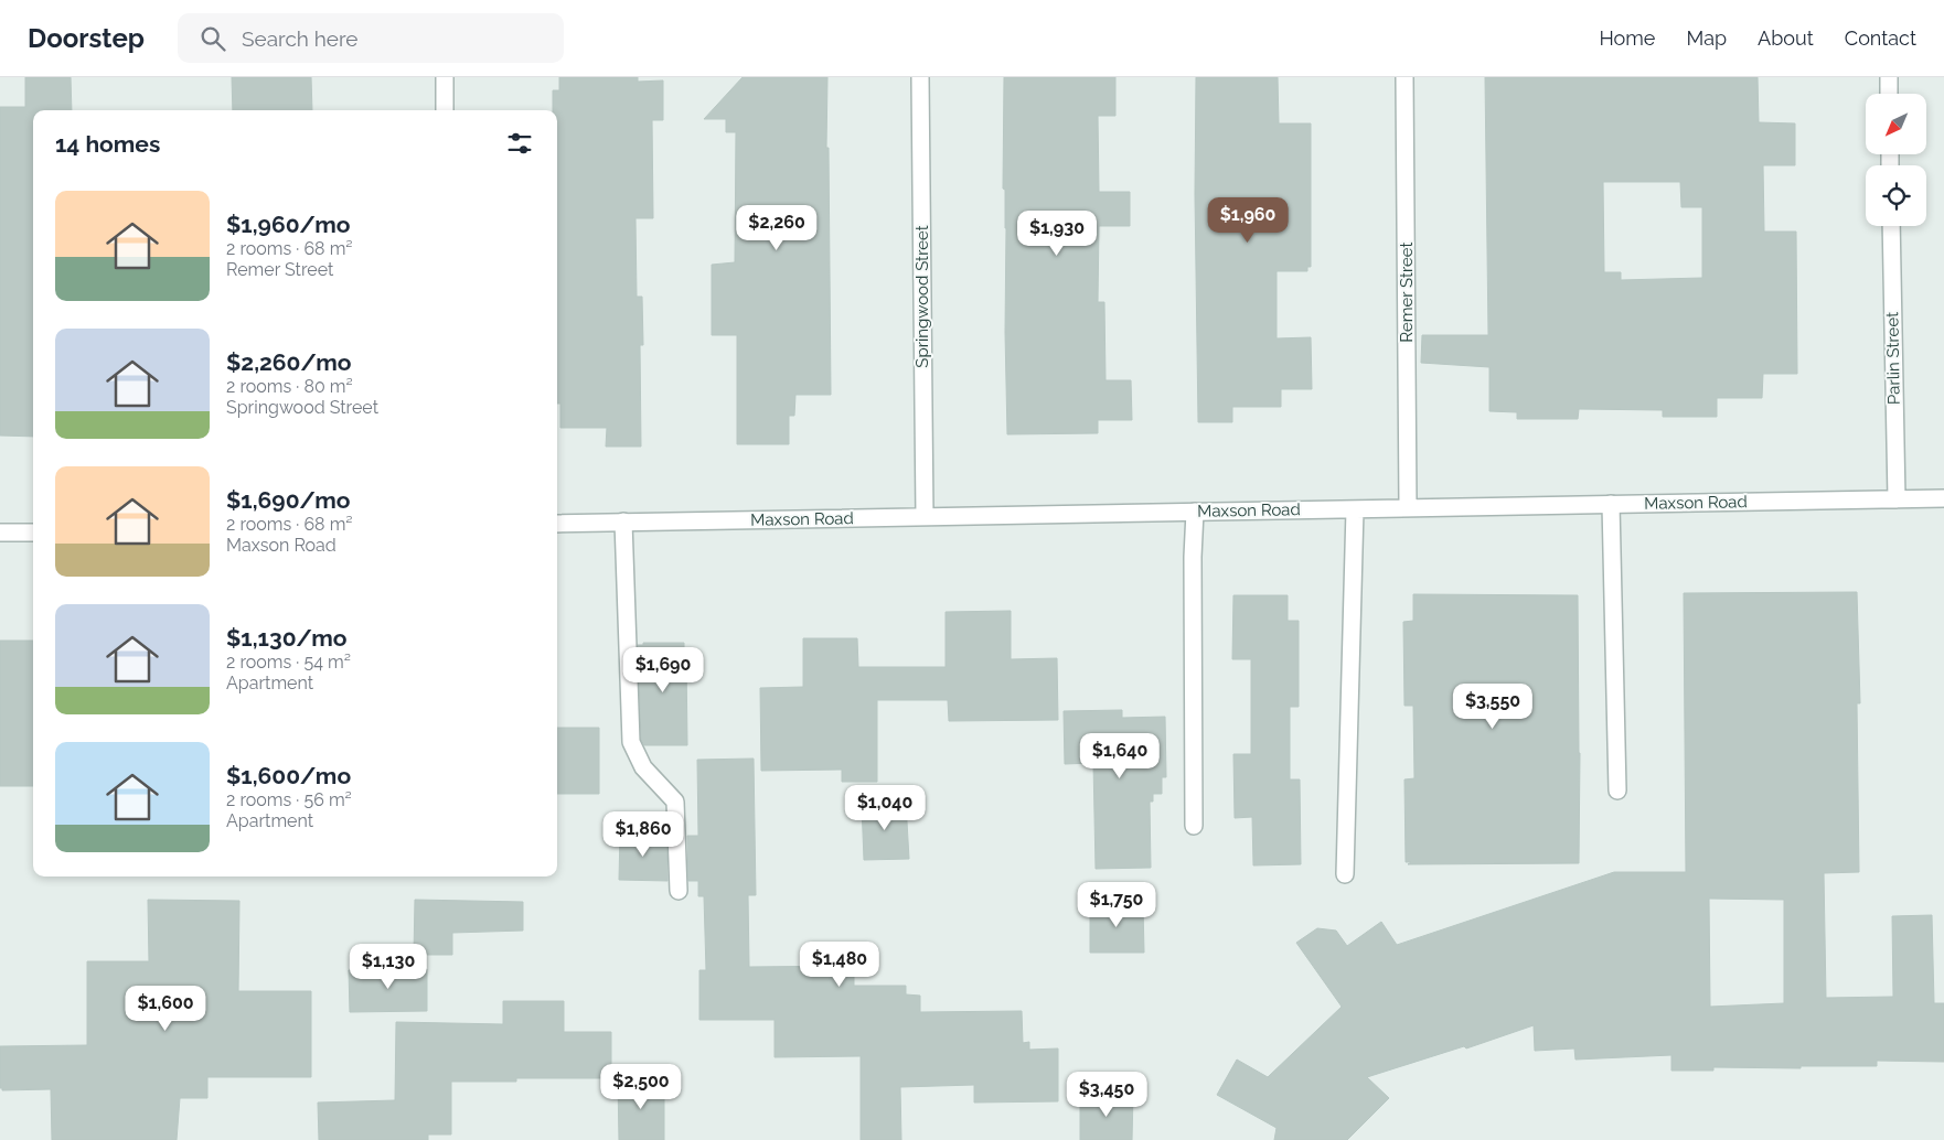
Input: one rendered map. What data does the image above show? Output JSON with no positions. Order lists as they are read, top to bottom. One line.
{"streets":{"street":["Remer Street","Springwood Street","Parlin Street","Maxson Road"]},"crossings":[["Remer Street","Maxson Road"],["Springwood Street","Maxson Road"],["Parlin Street","Maxson Road"]],"north":"bottom left","page":{"header":"Doorstep","search":"Search here","nav":["Home","Map","About","Contact"],"heading":"14 homes","list":[{"name":"$1,960/mo","note":"2 rooms · 68 m² · Remer Street"},{"name":"$2,260/mo","note":"2 rooms · 80 m² · Springwood Street"},{"name":"$1,690/mo","note":"2 rooms · 68 m² · Maxson Road"},{"name":"$1,130/mo","note":"2 rooms · 54 m² · Apartment"},{"name":"$1,600/mo","note":"2 rooms · 56 m² · Apartment"}],"price":["$1,960","$2,260","$1,930","$1,690","$3,550","$1,640","$1,040","$1,860","$1,750","$1,480","$1,130","$1,600","$2,500","$3,450"]}}
